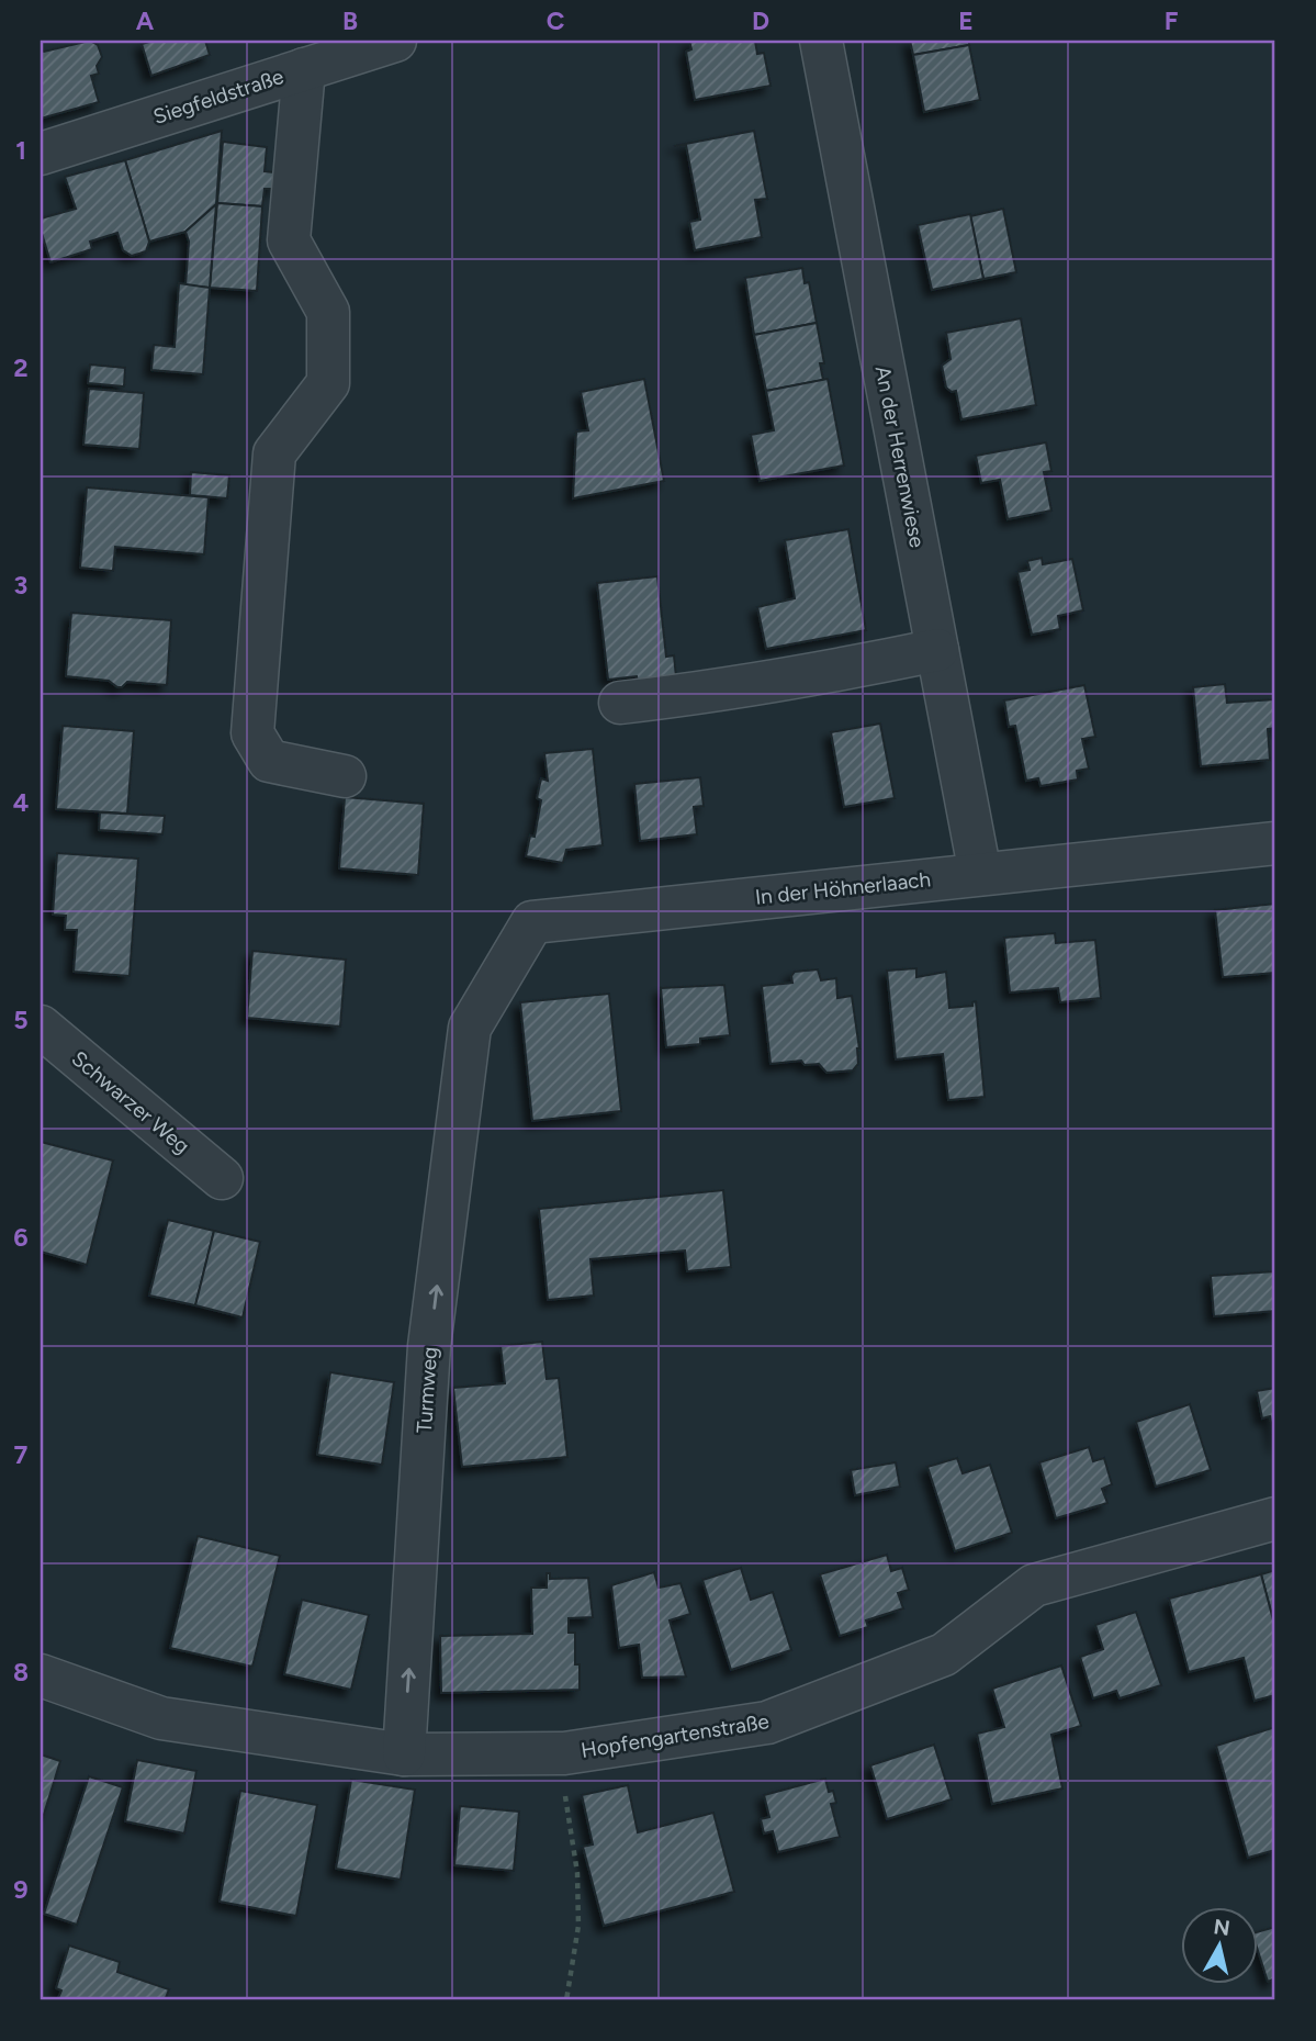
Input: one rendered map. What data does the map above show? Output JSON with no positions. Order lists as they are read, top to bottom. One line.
{"streets":{"street":["Siegfeldstraße","An der Herrenwiese","In der Höhnerlaach","Schwarzer Weg","Turmweg","Hopfengartenstraße"]},"crossings":[["An der Herrenwiese","In der Höhnerlaach"],["In der Höhnerlaach","Turmweg"],["Turmweg","Hopfengartenstraße"]],"one_way":["Turmweg"],"north":"top","grid":{"columns":["A","B","C","D","E","F"],"rows":["1","2","3","4","5","6","7","8","9"]}}
